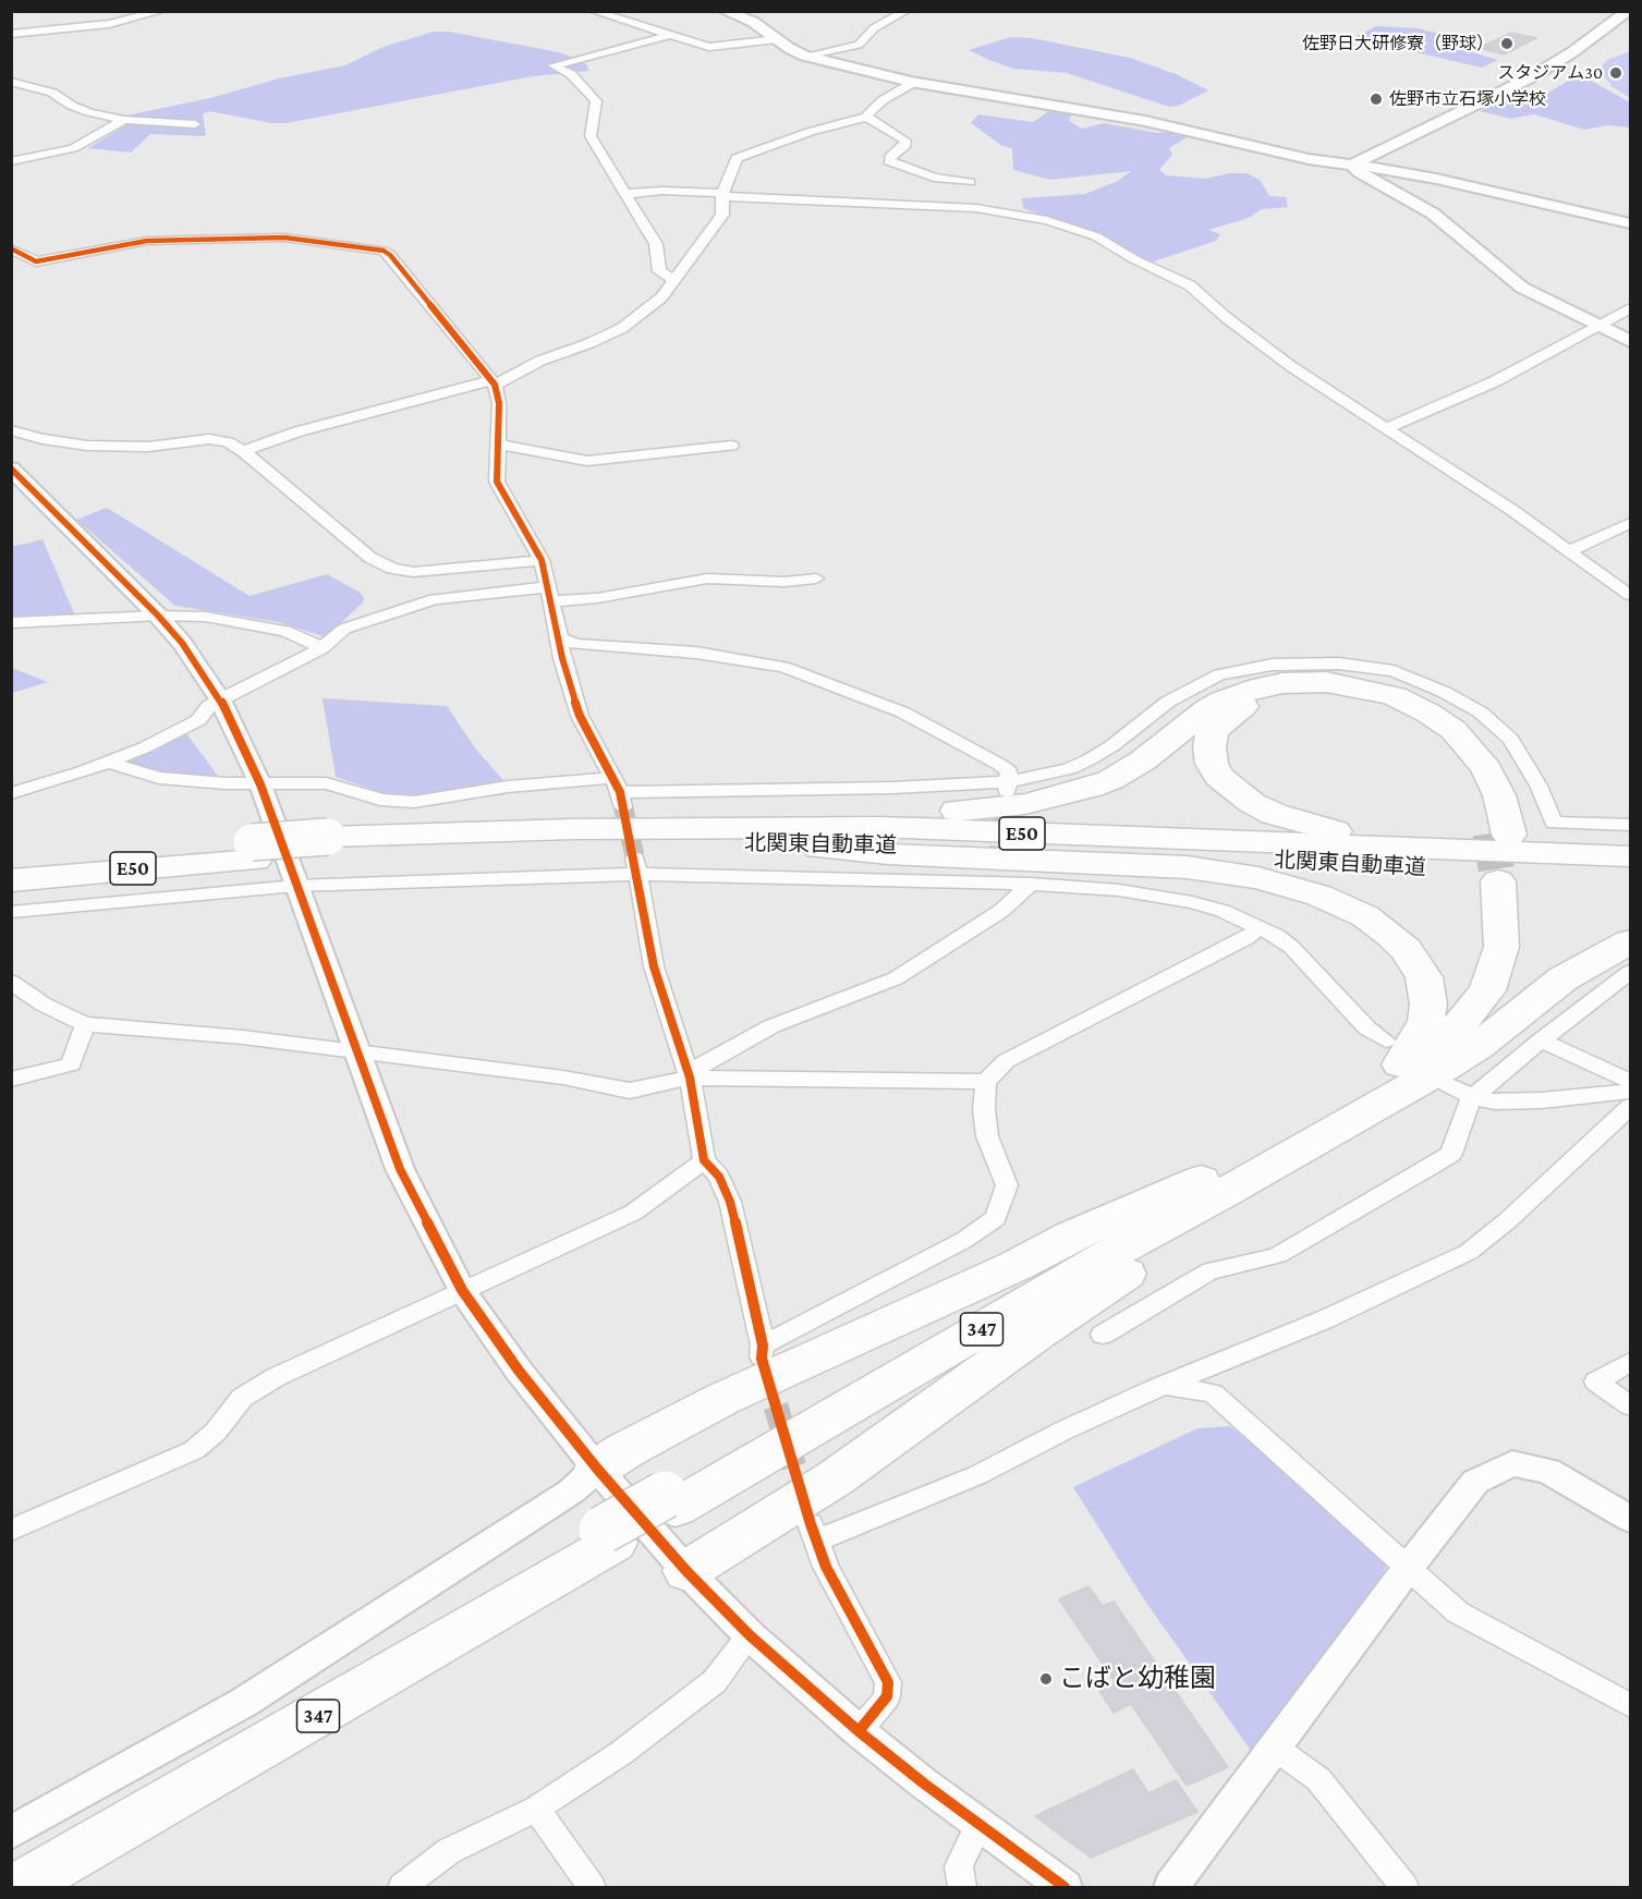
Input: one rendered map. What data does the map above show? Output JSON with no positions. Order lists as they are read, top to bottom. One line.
{"streets":{"highway":["E50","北関東自動車道","347"]},"places":["佐野日大研修寮（野球）","スタジアム30","佐野市立石塚小学校","こばと幼稚園"]}
